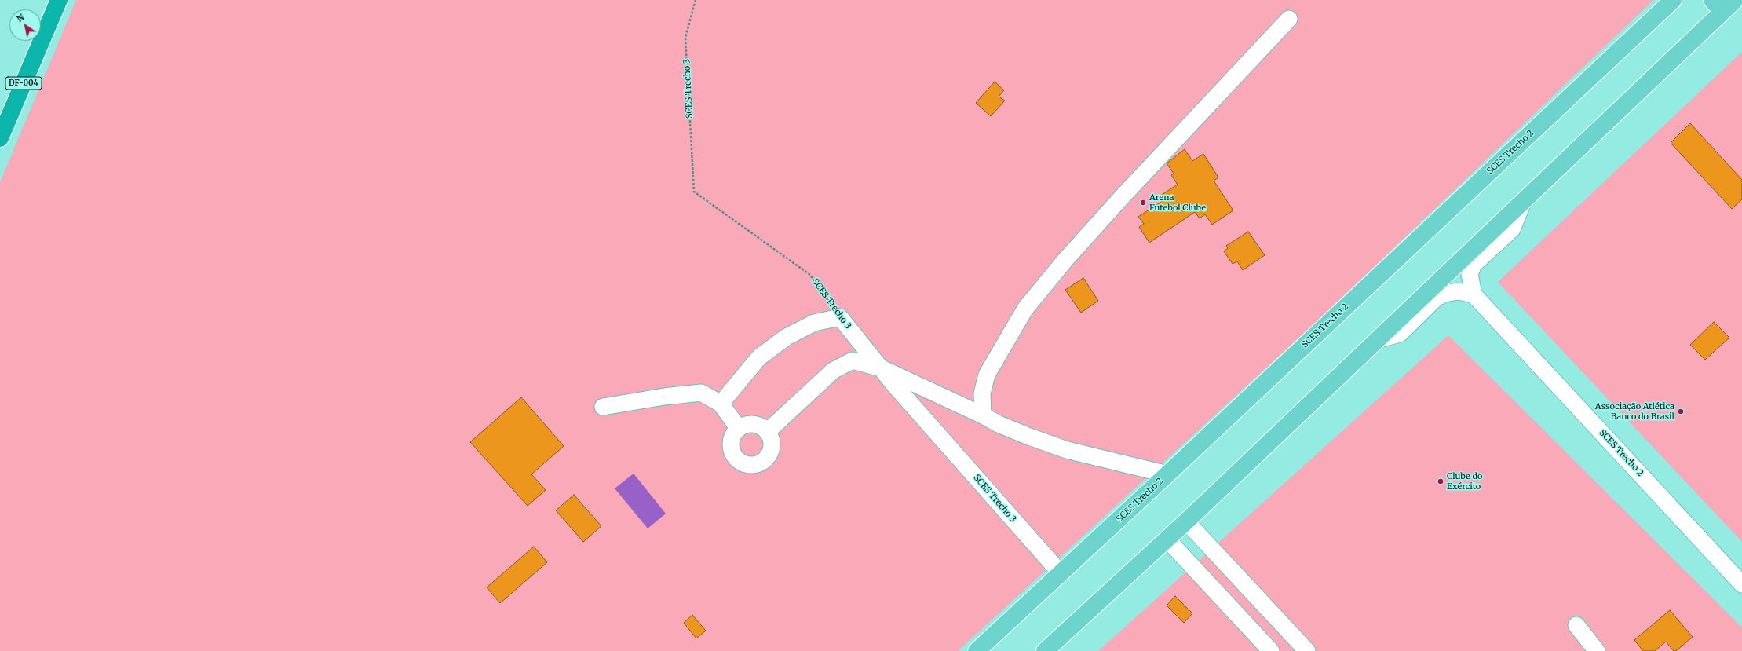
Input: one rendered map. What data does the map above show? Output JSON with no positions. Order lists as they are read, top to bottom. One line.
{"streets":{"highway":["DF-004"],"main road":["SCES Trecho 2"],"lane":["SCES Trecho 3"]},"crossings":[["SCES Trecho 3","SCES Trecho 2"]],"places":["Arena Futebol Clube","Associação Atlética Banco do Brasil","Clube do Exército"],"north":"top left"}
